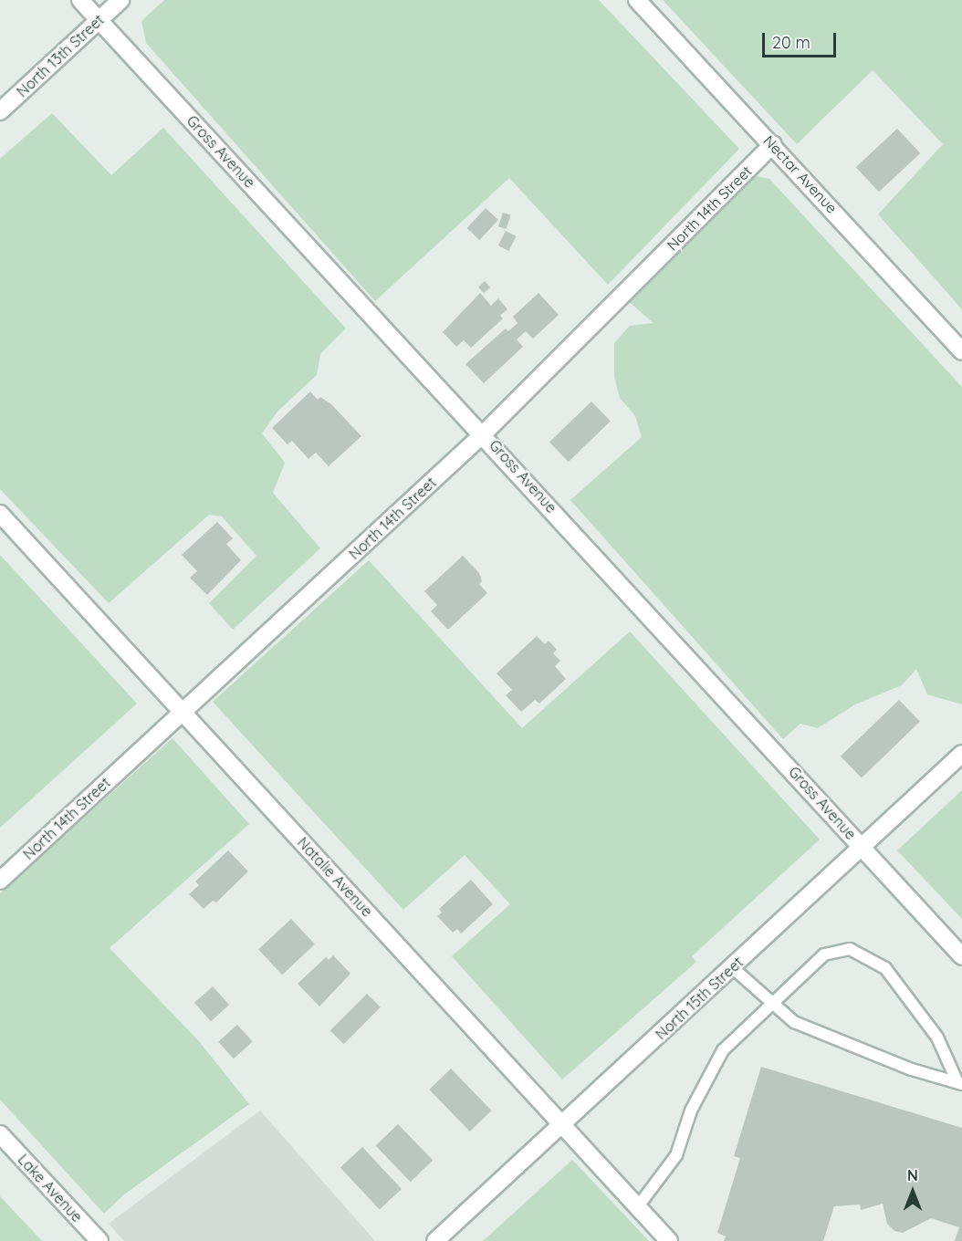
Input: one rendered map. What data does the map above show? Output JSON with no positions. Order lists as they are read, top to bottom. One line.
{"streets":{"street":["North 13th Street","Gross Avenue","Nectar Avenue","North 14th Street","Natalie Avenue","North 15th Street","Lake Avenue"]},"crossings":[["North 13th Street","Gross Avenue"],["Gross Avenue","North 14th Street"],["Gross Avenue","North 15th Street"],["Nectar Avenue","North 14th Street"],["North 14th Street","Natalie Avenue"],["Natalie Avenue","North 15th Street"]],"scale_bar":"20 m","north":"top"}
